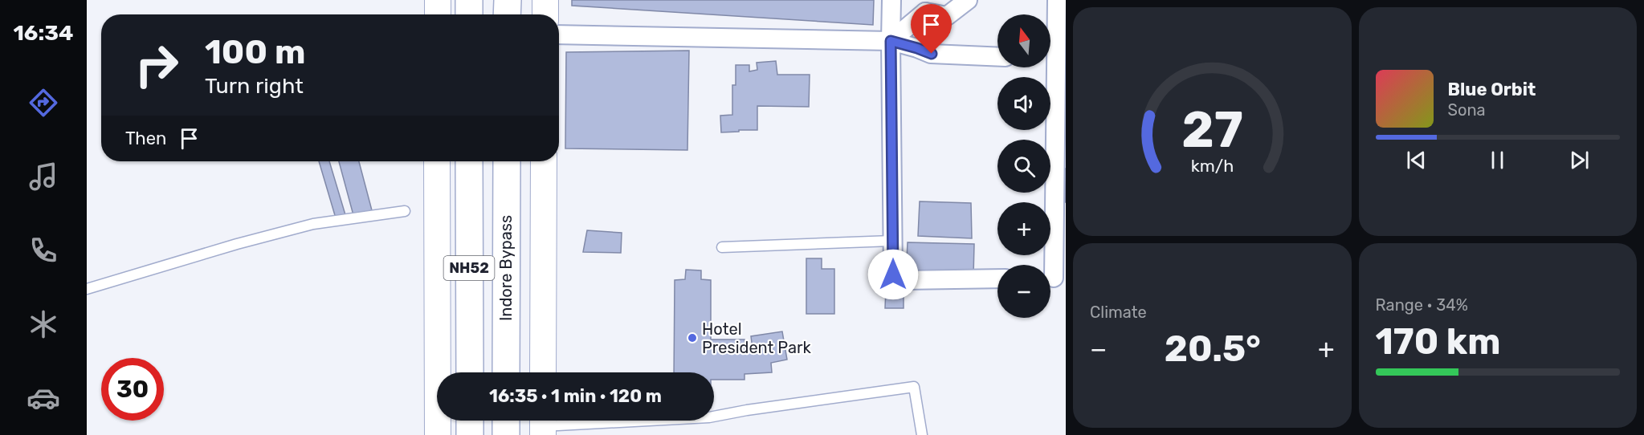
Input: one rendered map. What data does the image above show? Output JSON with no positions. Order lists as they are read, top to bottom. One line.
{"streets":{"highway":["NH52","Indore Bypass"]},"places":["Hotel President Park"],"north":"top","page":{"tabs":"16:34","map_buttons":["+","−"],"turn":["100 m","Turn right"],"song":["Blue Orbit","Sona"],"then":"Then","tile":["Climate",["Range · 34%","170 km"]],"heat":["−","20.5°","+"],"limit":"30","trip":"16:35 · 1 min · 120 m","gauge":["27","km/h"]}}
